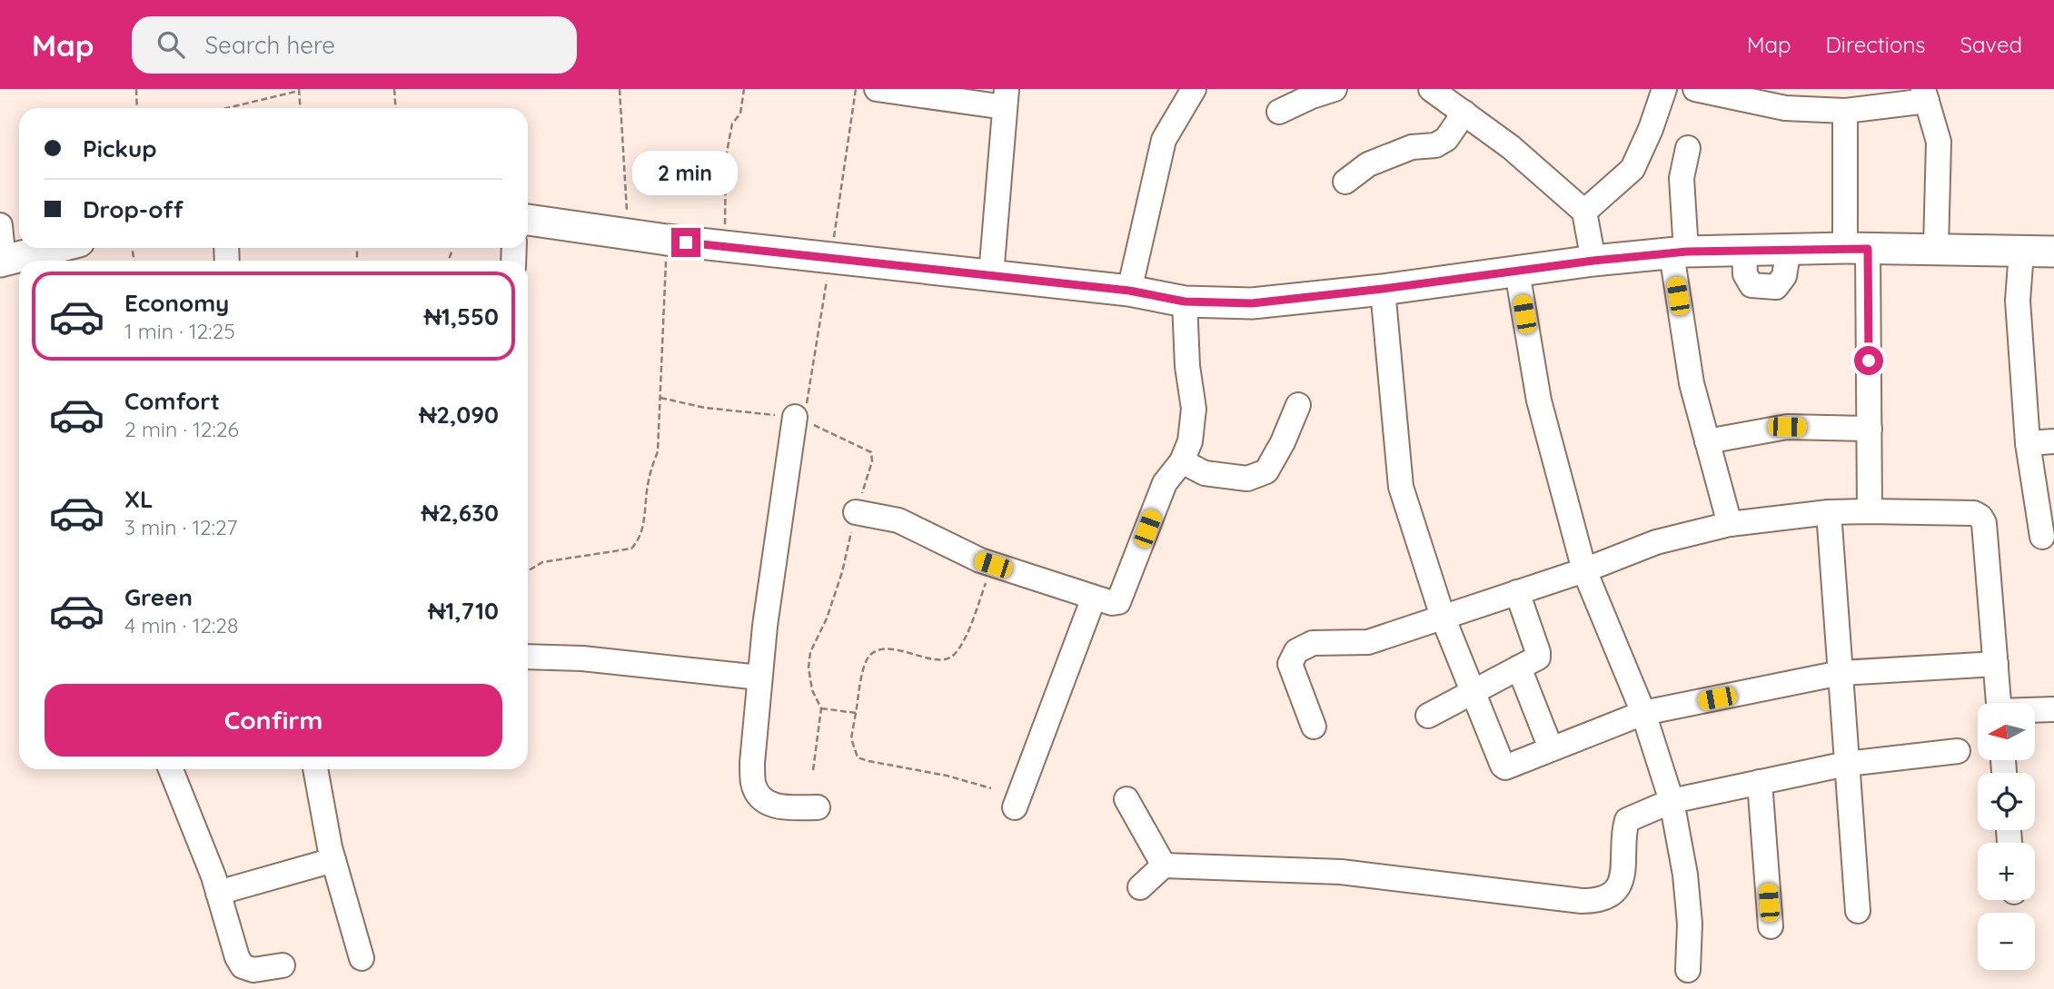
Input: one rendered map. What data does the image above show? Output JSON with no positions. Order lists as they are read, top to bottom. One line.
{"north":"left","page":{"header":"Map","search":"Search here","nav":["Map","Directions","Saved"],"banner":["Pickup","Drop-off"],"bubble":"2 min","list":[{"name":"Economy","note":"1 min · 12:25","value":"₦1,550"},{"name":"Comfort","note":"2 min · 12:26","value":"₦2,090"},{"name":"XL","note":"3 min · 12:27","value":"₦2,630"},{"name":"Green","note":"4 min · 12:28","value":"₦1,710"}],"buttons":"Confirm","map_buttons":["+","−"]}}
